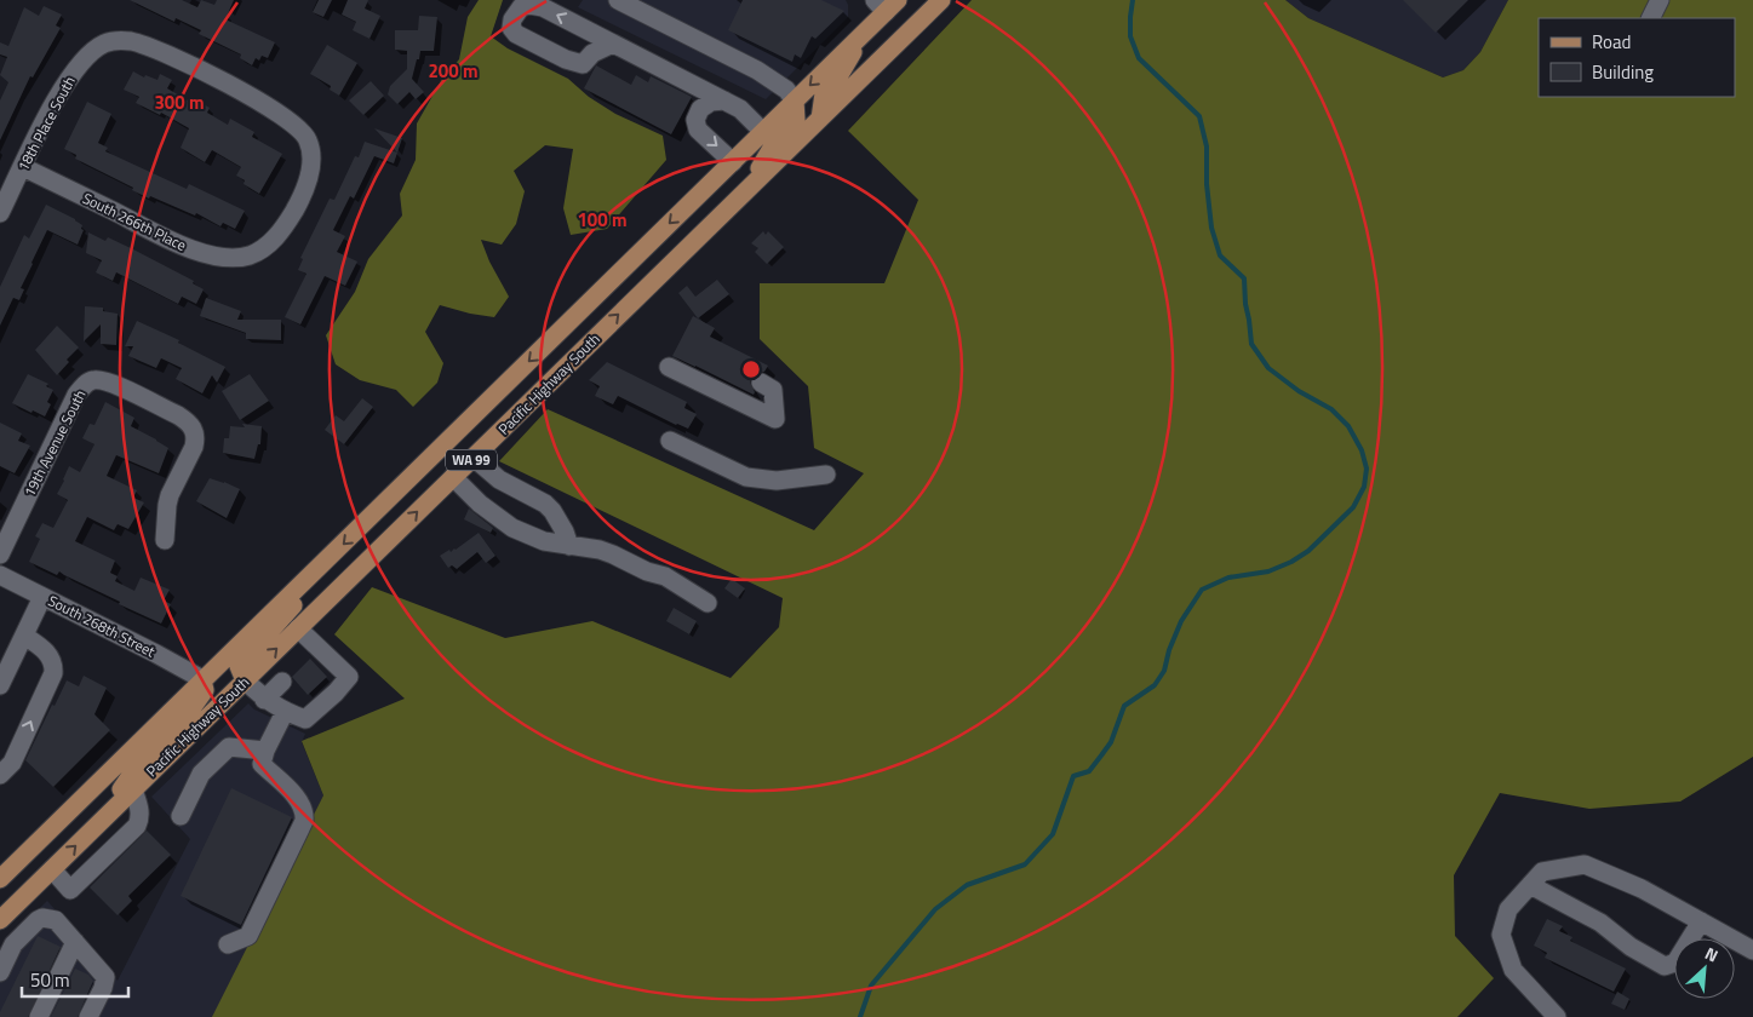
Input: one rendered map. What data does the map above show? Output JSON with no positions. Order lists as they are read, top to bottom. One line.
{"streets":{"main road":["Pacific Highway South","WA 99"],"street":["18th Place South","South 266th Place","19th Avenue South","South 268th Street"]},"crossings":[["18th Place South","South 266th Place"],["Pacific Highway South","South 268th Street"]],"legend":["Road","Building"],"scale_bar":"50 m","north":"top right","rings":["200 m","300 m","100 m"]}
